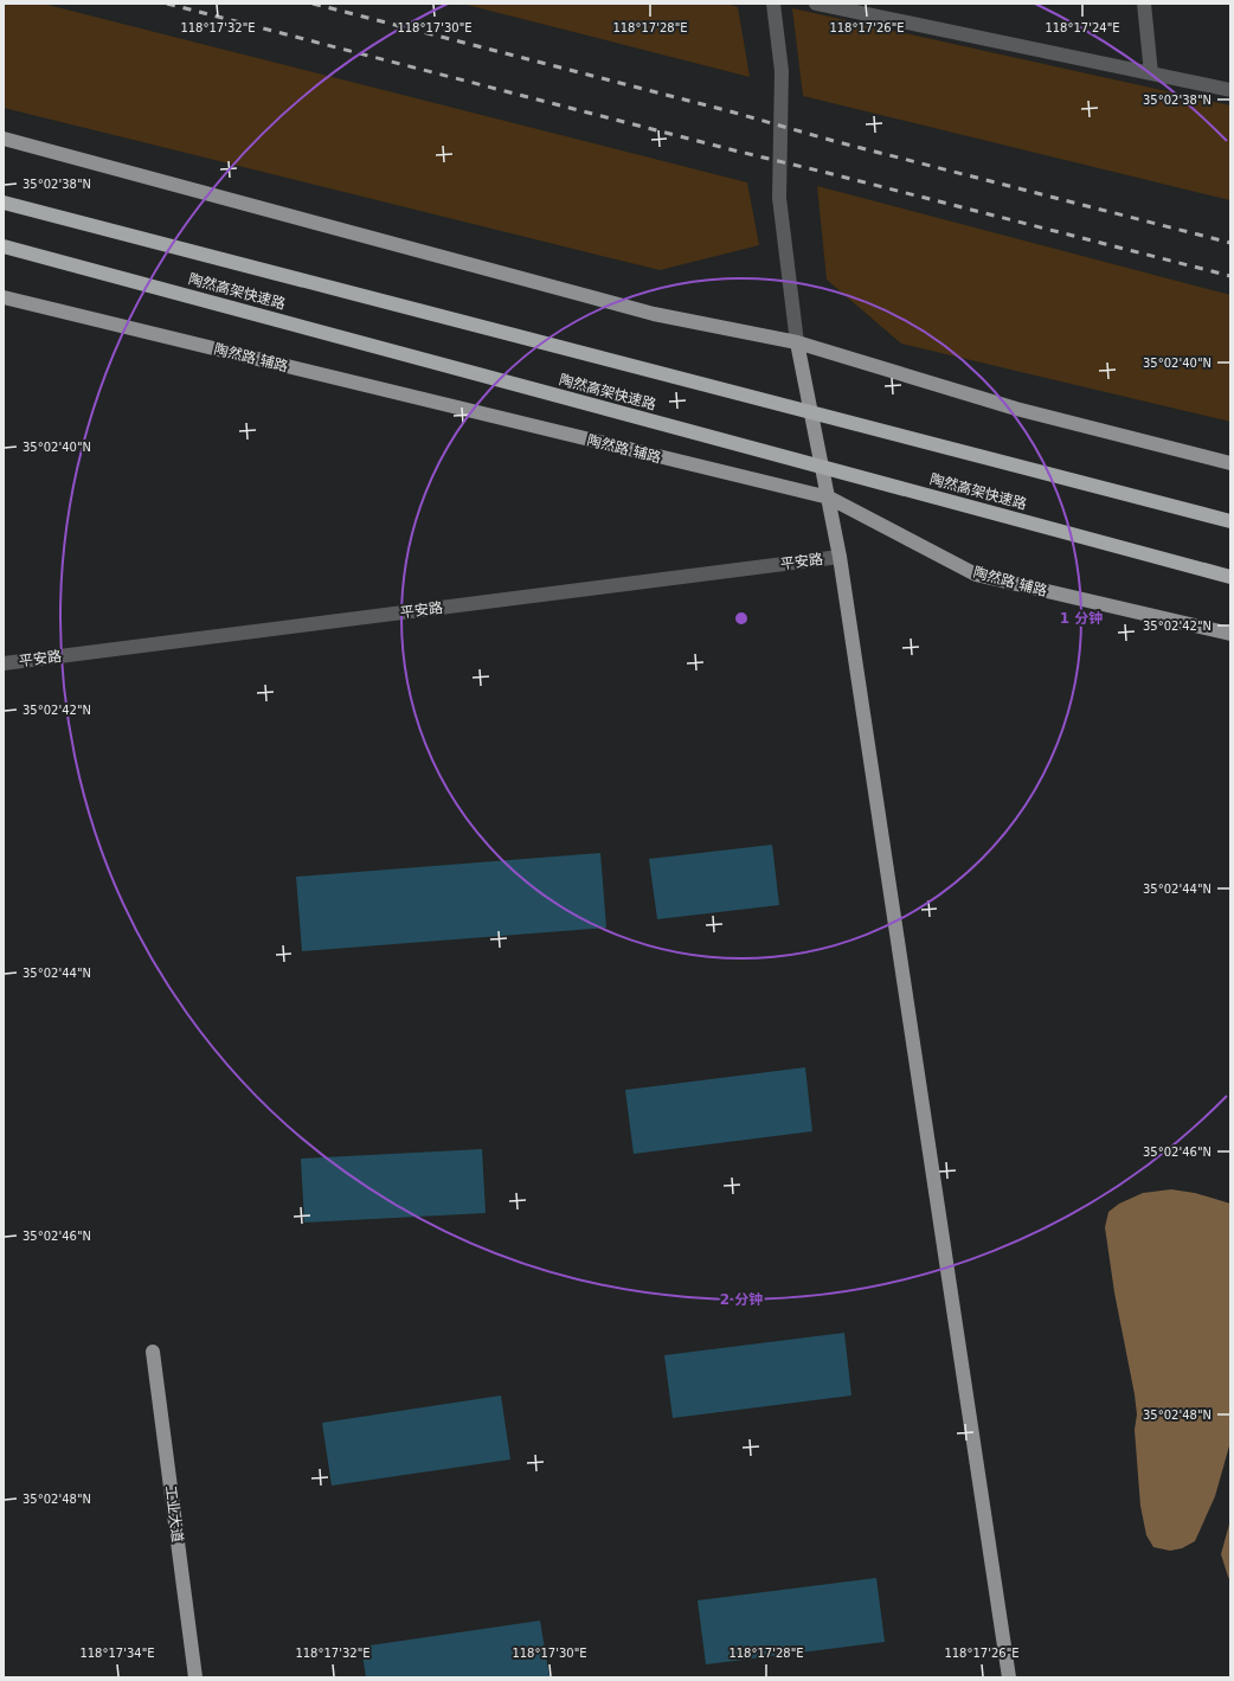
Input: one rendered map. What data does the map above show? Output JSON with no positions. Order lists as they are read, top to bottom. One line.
{"streets":{"highway":["陶然高架快速路"],"main road":["陶然路 辅路","工业大道"],"street":["平安路"]},"coordinates":["118°17'32\"E","118°17'30\"E","118°17'28\"E","118°17'26\"E","118°17'24\"E","35°02'38\"N","35°02'40\"N","35°02'42\"N","35°02'44\"N","35°02'46\"N","35°02'48\"N","118°17'34\"E"],"rings":["1 分钟","2 分钟"]}
